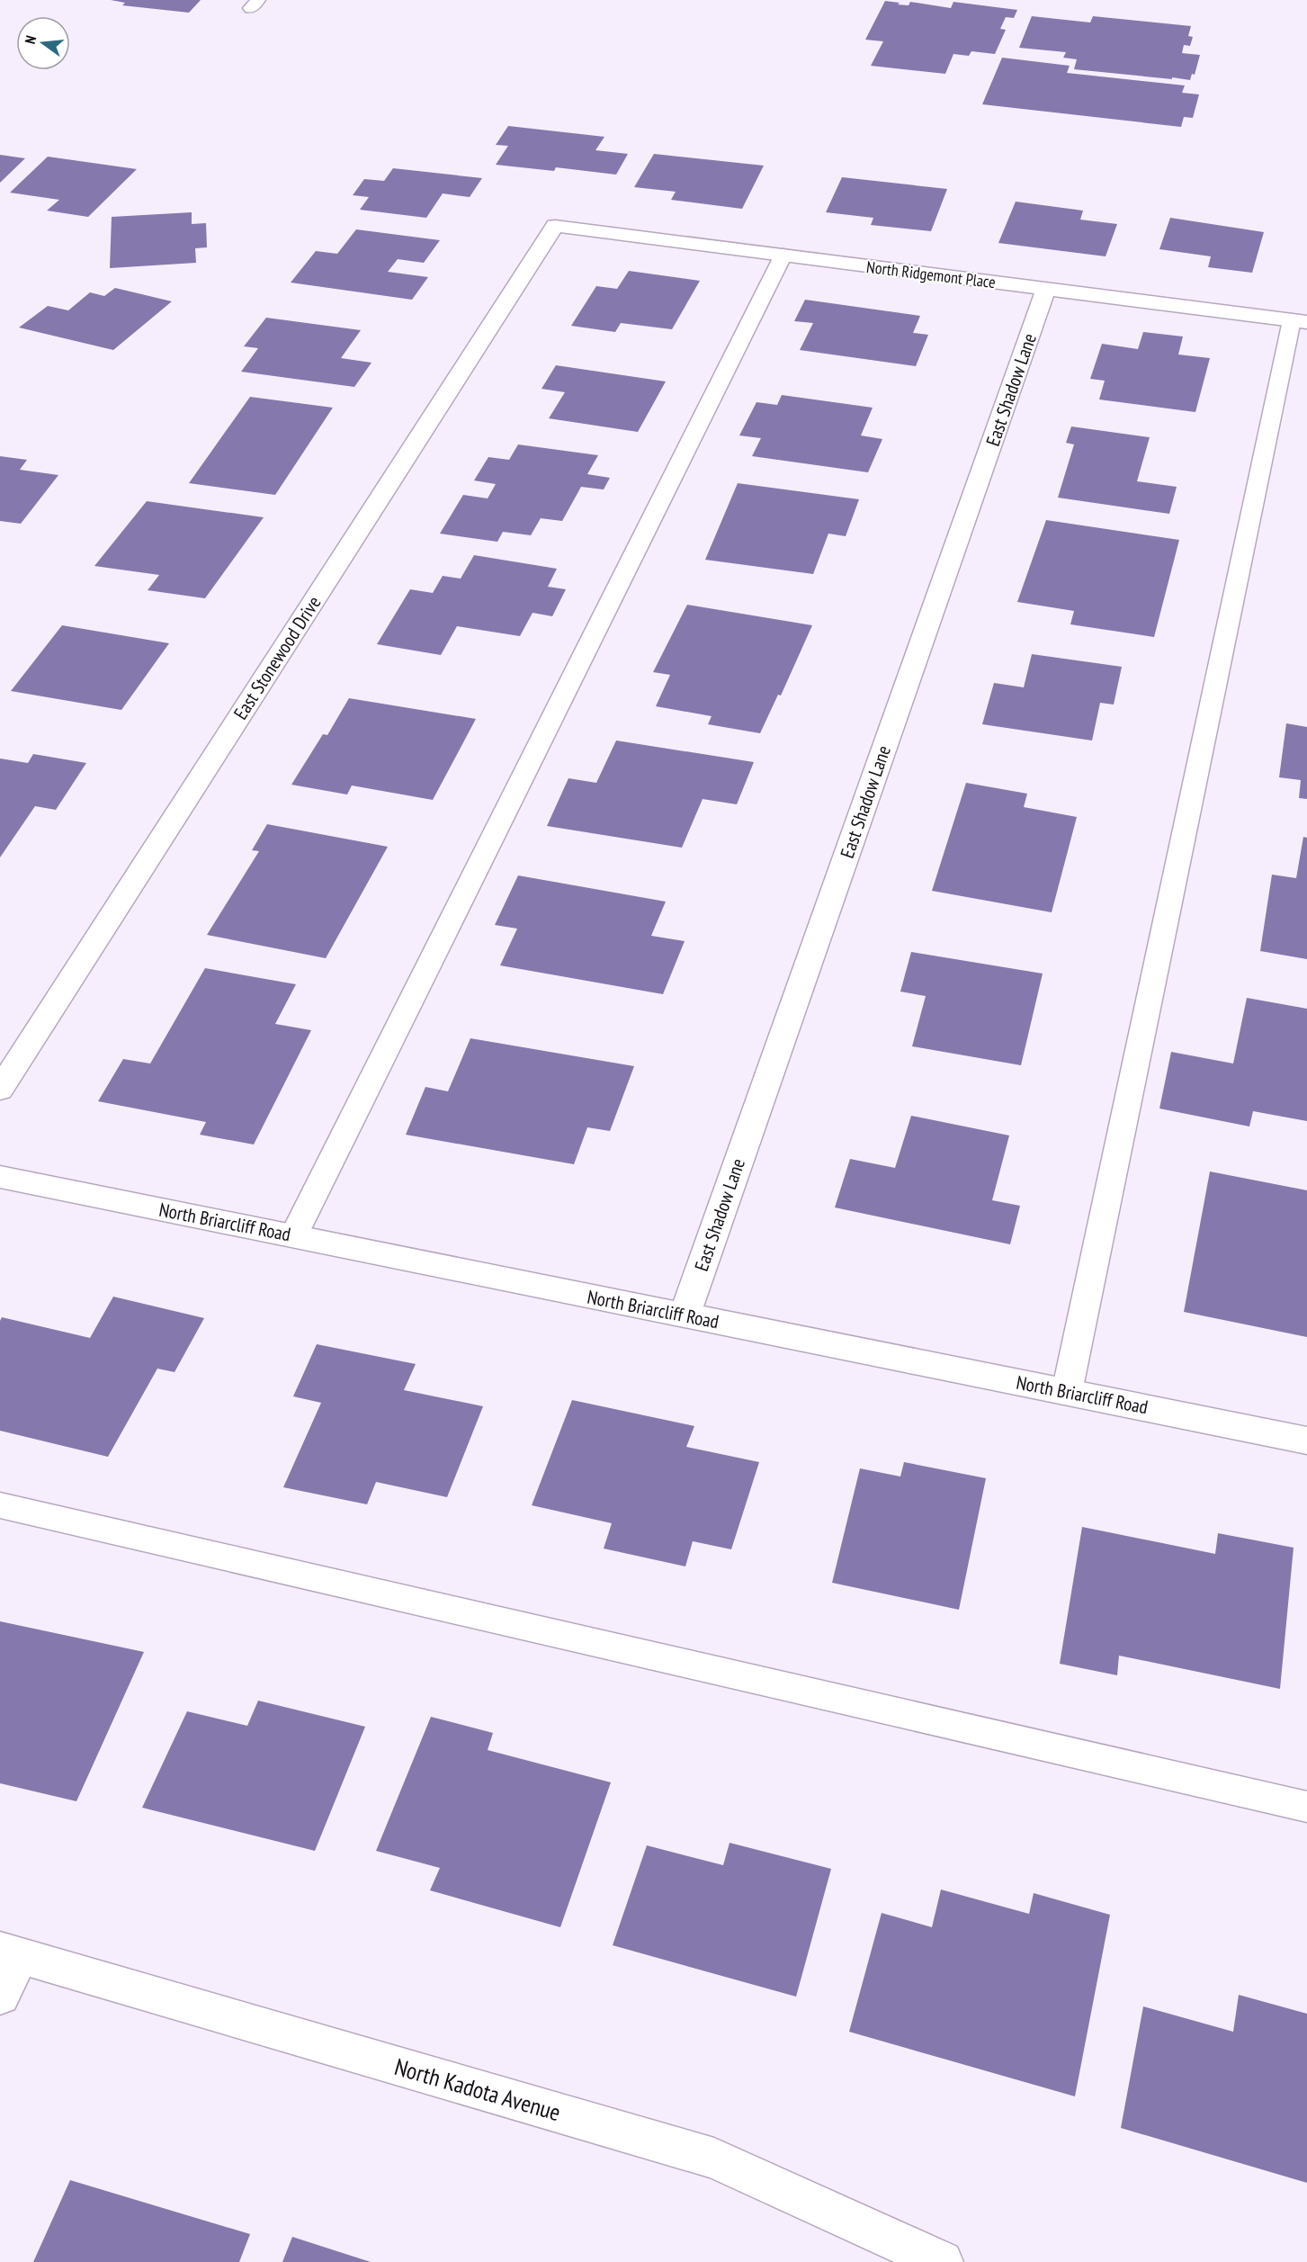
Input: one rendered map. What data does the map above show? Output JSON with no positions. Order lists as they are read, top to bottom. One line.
{"streets":{"street":["North Ridgemont Place","East Shadow Lane","East Stonewood Drive","North Briarcliff Road","North Kadota Avenue"]},"crossings":[["North Ridgemont Place","East Shadow Lane"],["North Ridgemont Place","East Stonewood Drive"],["East Shadow Lane","North Briarcliff Road"]],"north":"left"}
